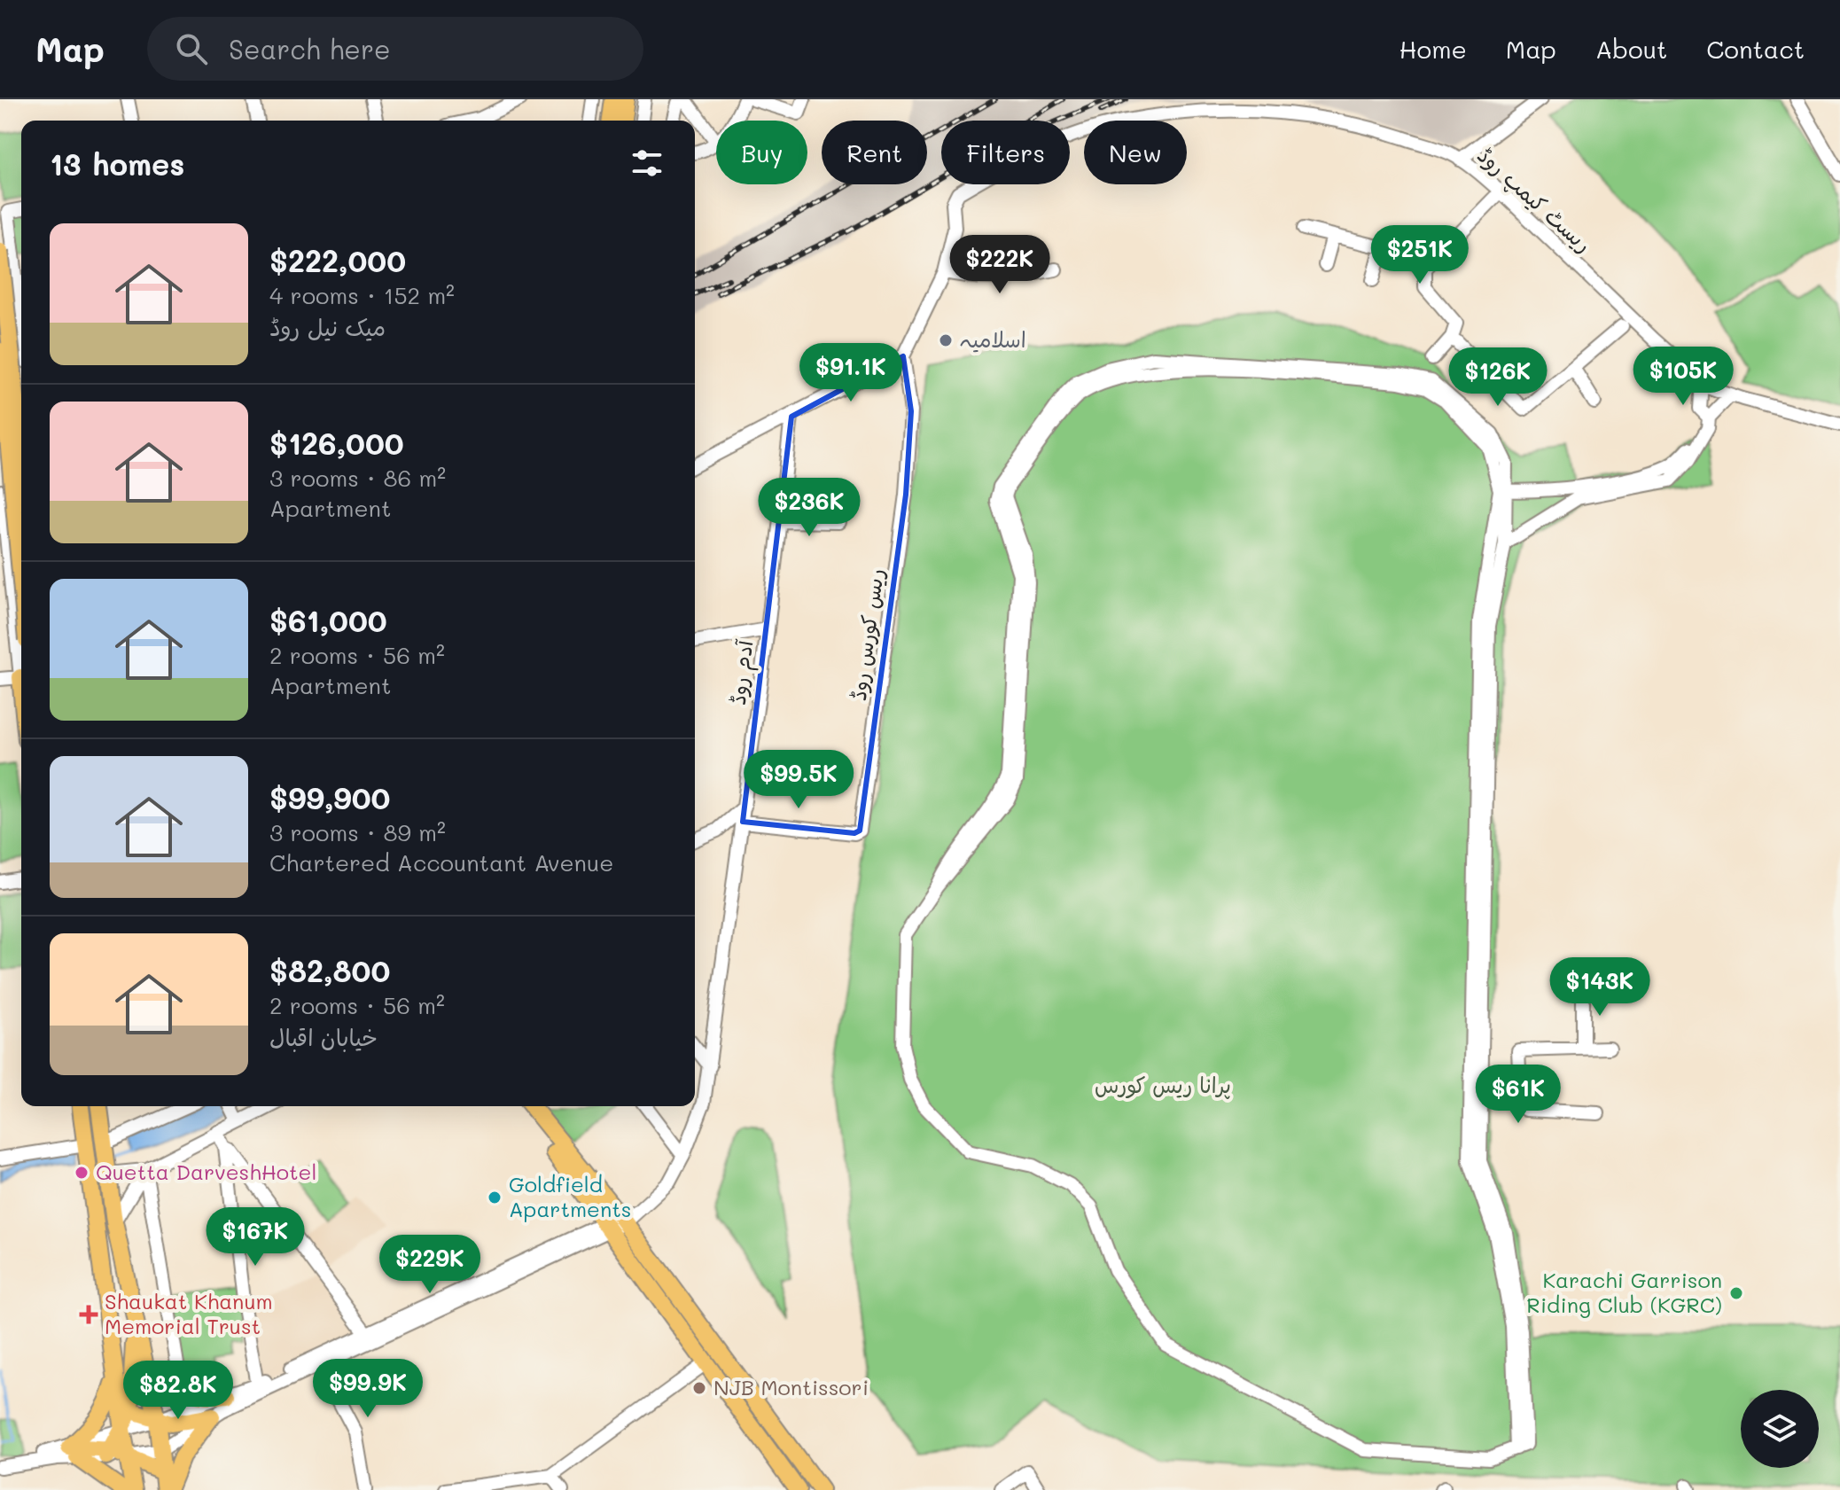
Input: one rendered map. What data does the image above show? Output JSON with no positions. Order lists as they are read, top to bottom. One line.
{"streets":{"street":["ریسٹ کیمپ روڈ","ریس کورس روڈ","آدم روڈ"]},"crossings":[["ریس کورس روڈ","آدم روڈ"]],"parks":["پرانا ریس کورس"],"places":{"other":["اسلامیہ","Quetta DarveshHotel","Goldfield Apartments","Karachi Garrison Riding Club (KGRC)","NJB Montissori"],"health":["Shaukat Khanum Memorial Trust"]},"page":{"header":"Map","search":"Search here","nav":["Home","Map","About","Contact"],"chip":["Buy","Rent","Filters","New"],"heading":"13 homes","list":[{"name":"$222,000","note":"4 rooms · 152 m² · میک نیل روڈ"},{"name":"$126,000","note":"3 rooms · 86 m² · Apartment"},{"name":"$61,000","note":"2 rooms · 56 m² · Apartment"},{"name":"$99,900","note":"3 rooms · 89 m² · Chartered Accountant Avenue"},{"name":"$82,800","note":"2 rooms · 56 m² · خیابان اقبال"}],"price":["$251K","$222K","$91.1K","$105K","$126K","$236K","$99.5K","$143K","$61K","$167K","$229K","$99.9K","$82.8K"]}}
